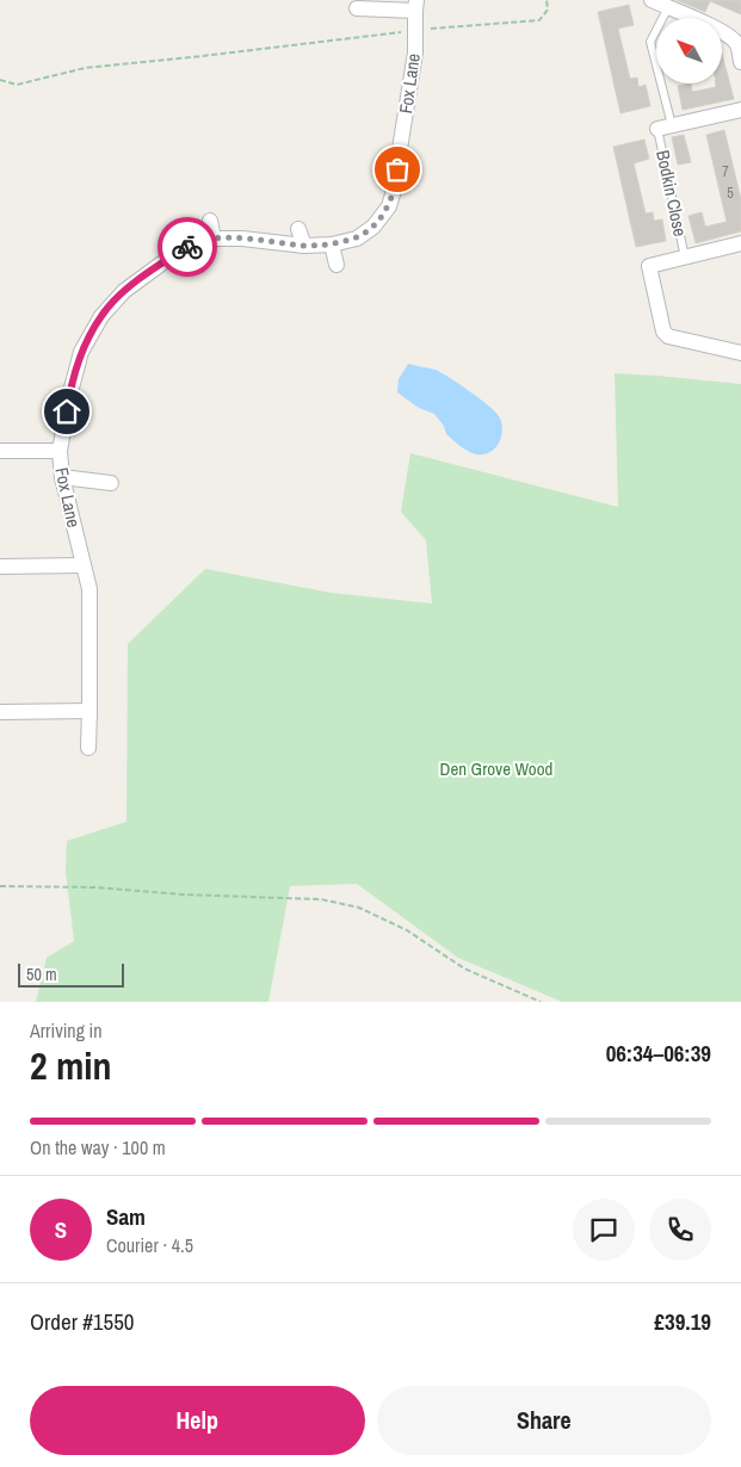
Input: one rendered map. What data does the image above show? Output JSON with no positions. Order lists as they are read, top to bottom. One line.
{"streets":{"street":["Fox Lane"],"lane":["Bodkin Close"]},"parks":["Den Grove Wood"],"house_numbers":["7","5"],"scale_bar":"50 m","north":"top left","page":{"scale":"50 m","heading":["2 min","Arriving in","06:34–06:39"],"panel":["Sam","Courier · 4.5","Order #1550","£39.19"],"bar":"On the way · 100 m","round":"S","buttons":["Help","Share"]}}
